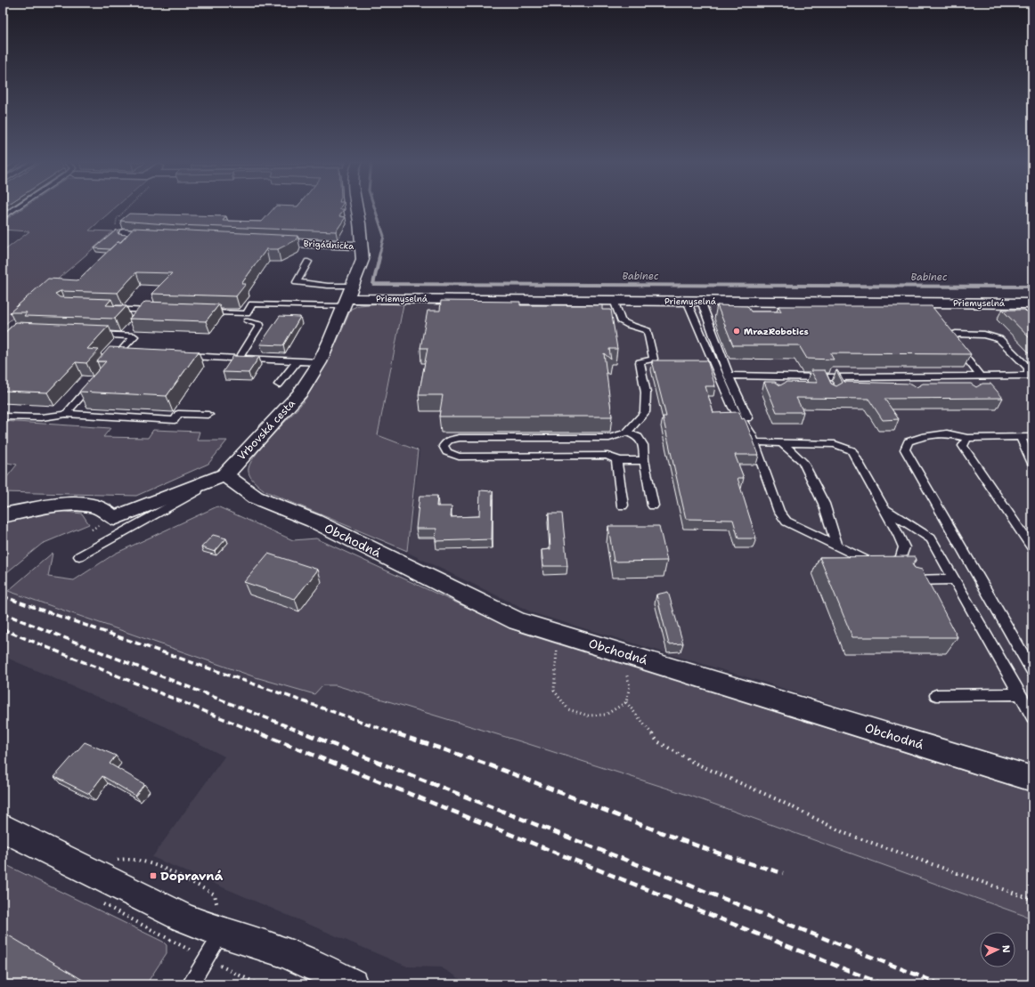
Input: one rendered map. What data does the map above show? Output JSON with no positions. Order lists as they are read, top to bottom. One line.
{"streets":{"street":["Brigádnicka","Priemyselná","Vrbovská cesta","Obchodná"]},"crossings":[["Brigádnicka","Vrbovská cesta"],["Priemyselná","Vrbovská cesta"],["Vrbovská cesta","Obchodná"]],"water":["Babinec"],"places":{"other":["MrazRobotics"],"transit":["Dopravná"]},"north":"right"}
